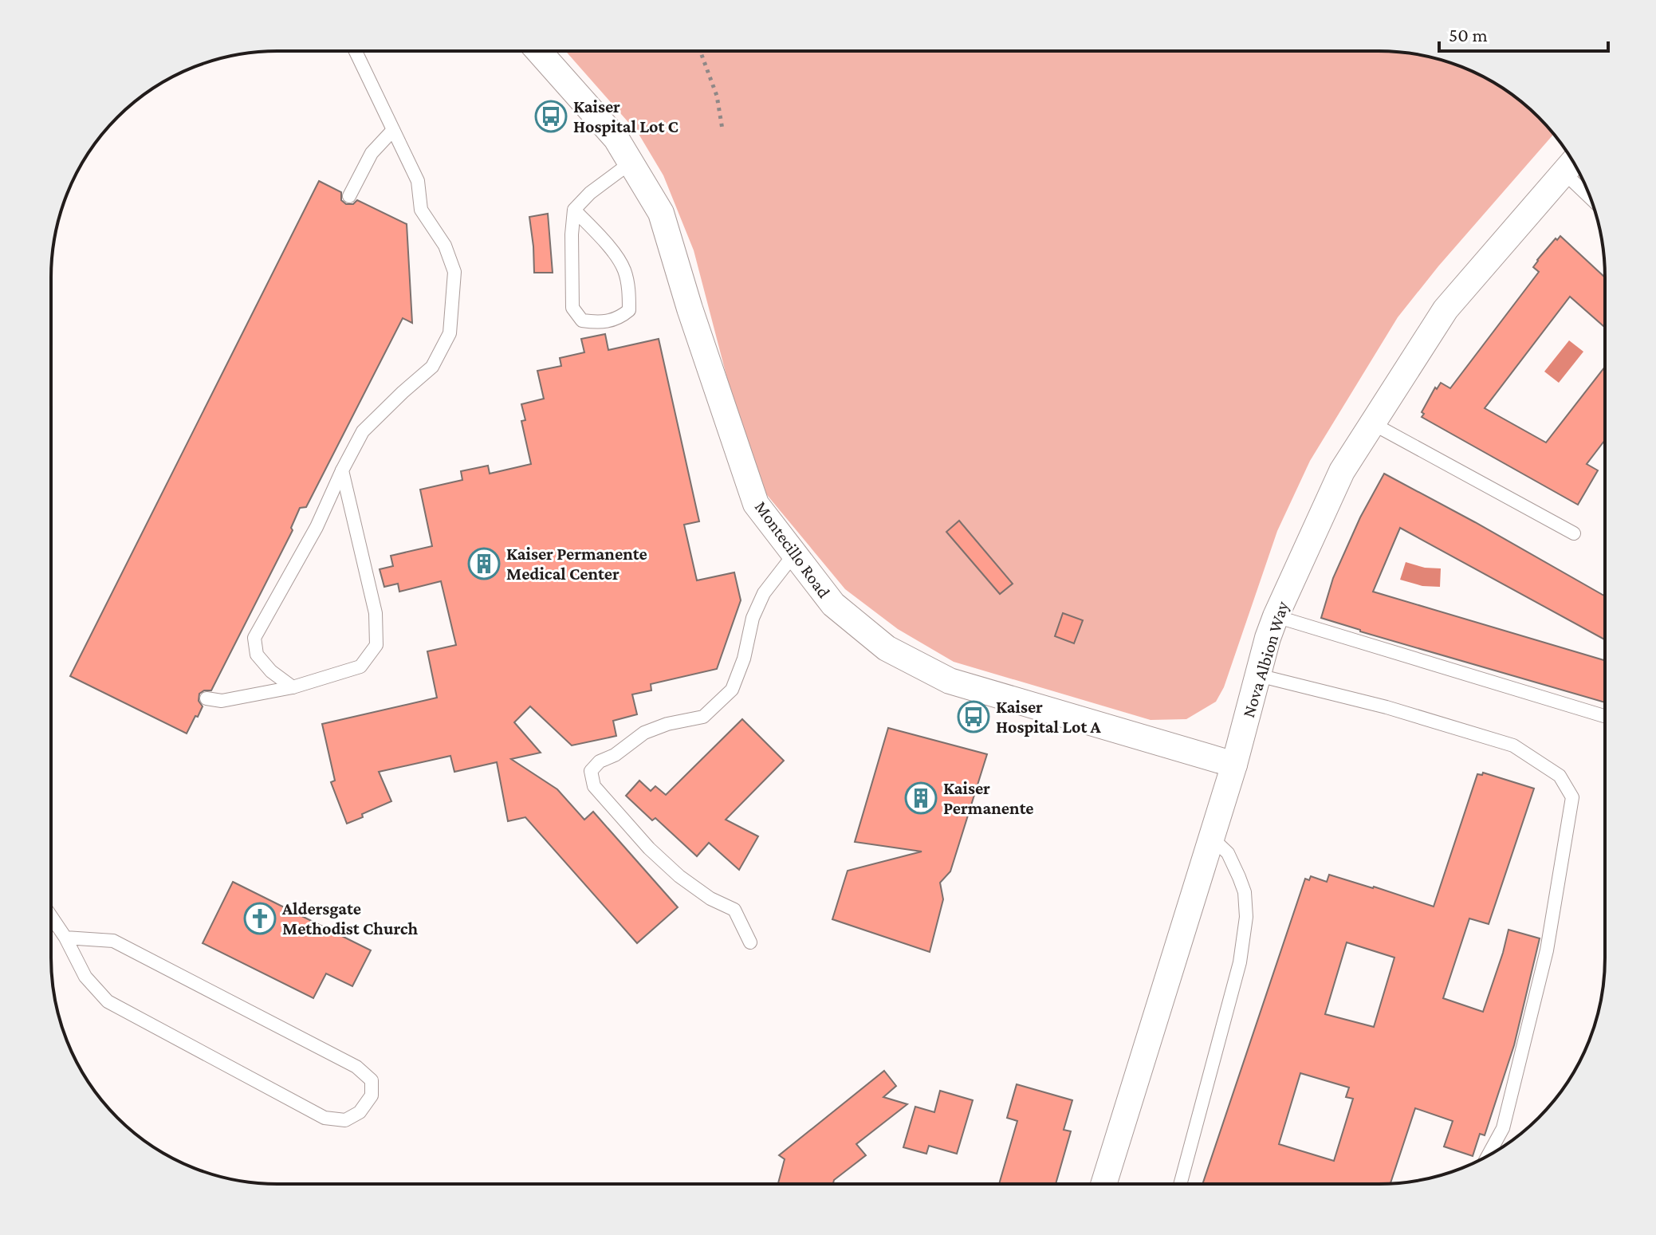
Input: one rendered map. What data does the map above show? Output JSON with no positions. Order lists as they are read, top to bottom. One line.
{"streets":{"street":["Montecillo Road","Nova Albion Way"]},"crossings":[["Montecillo Road","Nova Albion Way"]],"places":{"bus stop":["Kaiser Hospital Lot C","Kaiser Hospital Lot A"],"building":["Kaiser Permanente Medical Center","Kaiser Permanente"],"church":["Aldersgate Methodist Church"]},"scale_bar":"50 m"}
